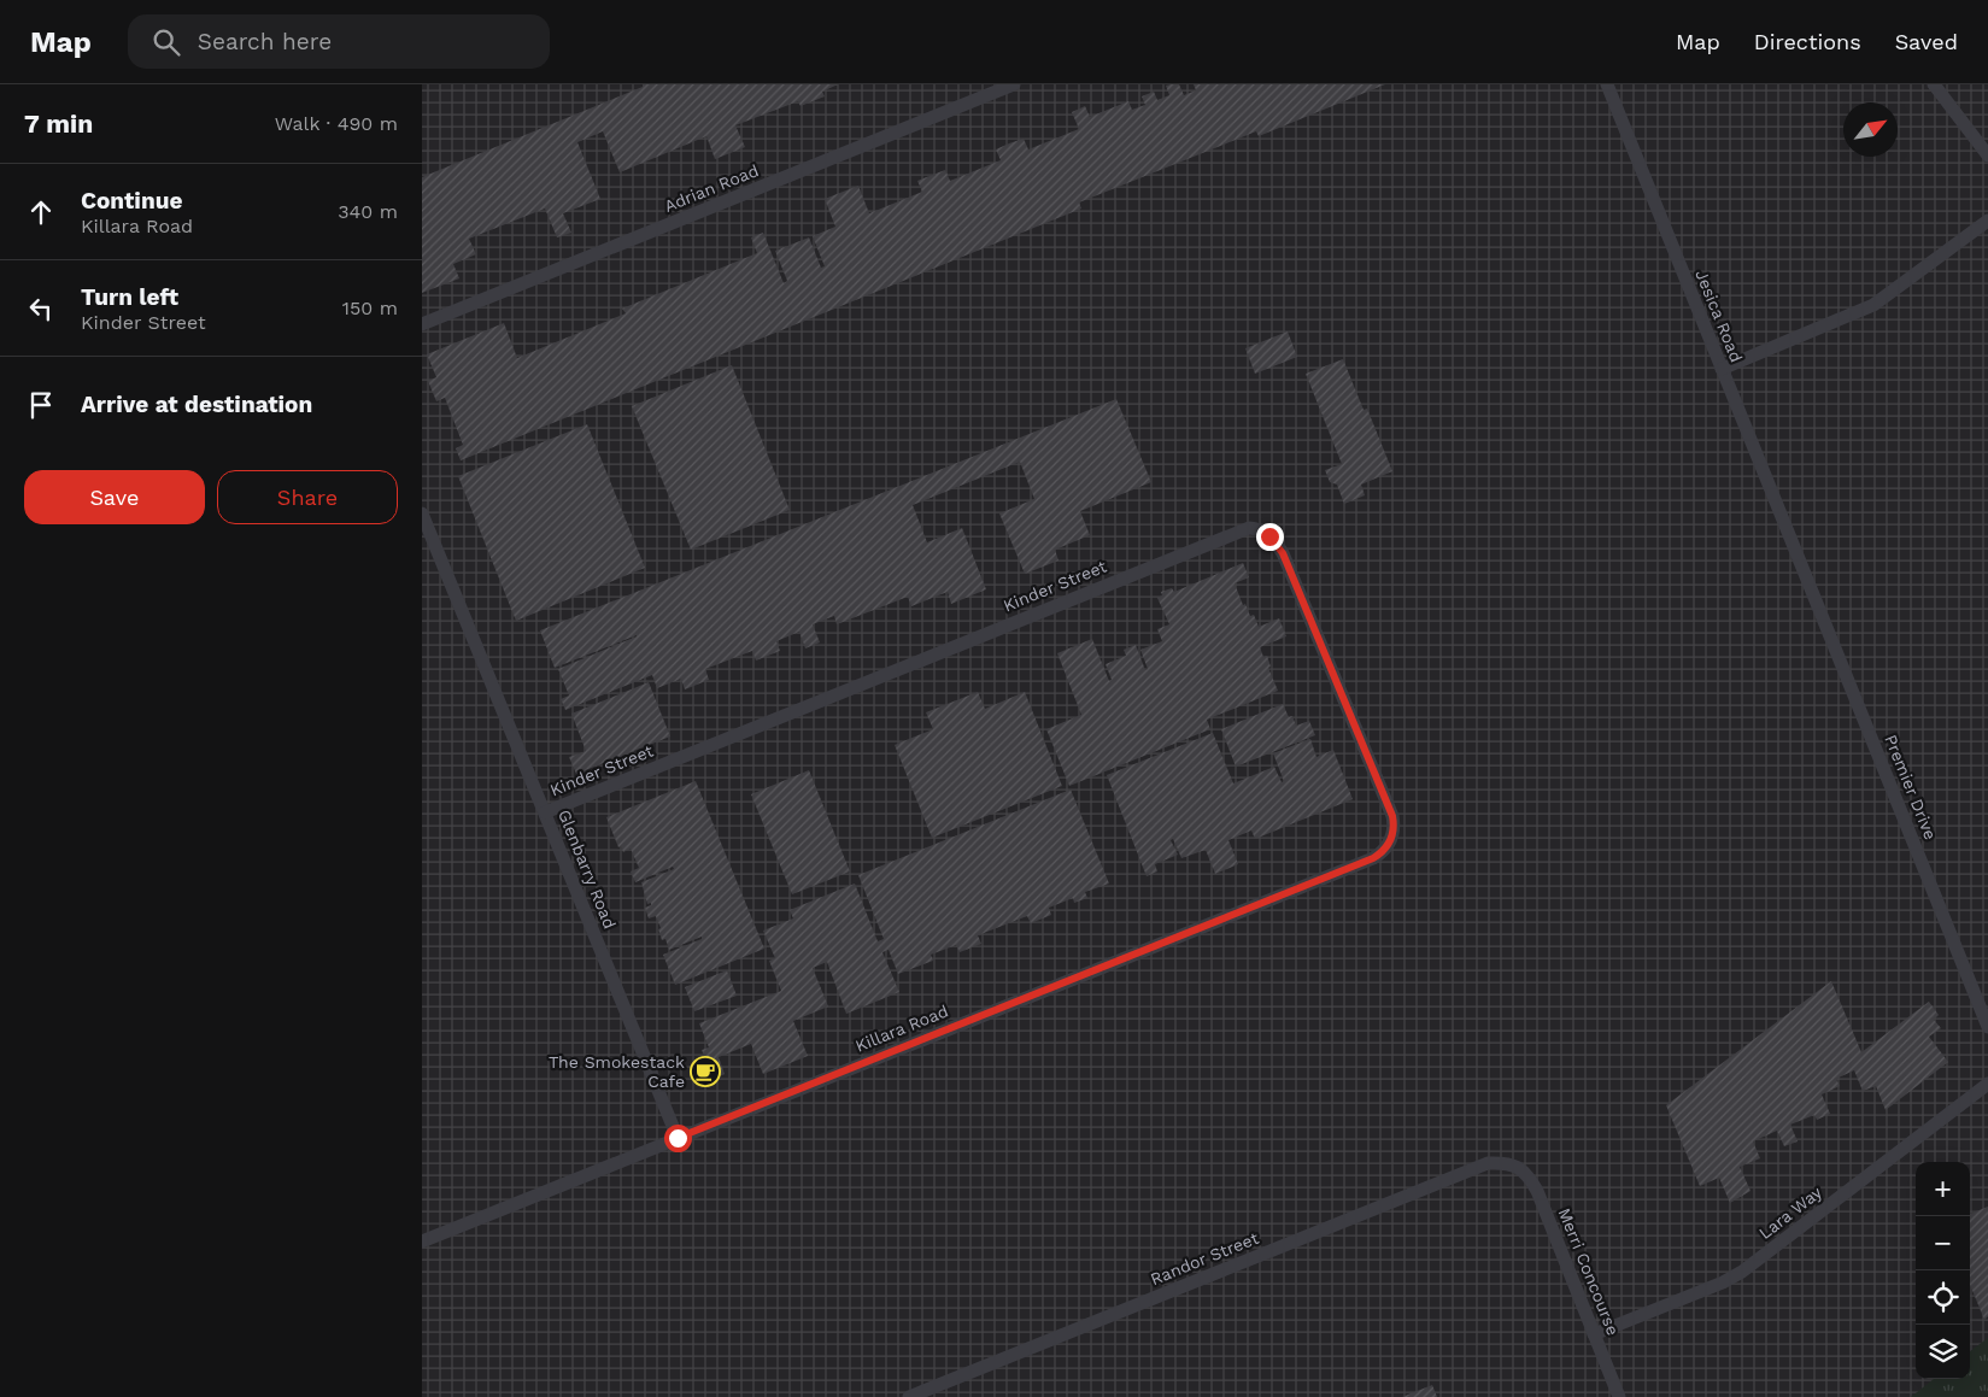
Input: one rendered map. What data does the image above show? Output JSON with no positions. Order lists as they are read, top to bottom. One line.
{"streets":{"street":["Adrian Road","Jesica Road","Kinder Street","Premier Drive","Glenbarry Road","Killara Road","Lara Way","Randor Street","Merri Concourse"]},"crossings":[["Jesica Road","Premier Drive"],["Kinder Street","Glenbarry Road"],["Kinder Street","Killara Road"],["Glenbarry Road","Killara Road"],["Lara Way","Merri Concourse"],["Randor Street","Merri Concourse"]],"places":{"cafe":["The Smokestack Cafe"]},"north":"top right","page":{"header":"Map","search":"Search here","nav":["Map","Directions","Saved"],"heading":["7 min","Walk · 490 m"],"list":[["Continue","Killara Road","340 m"],["Turn left","Kinder Street","150 m"],"Arrive at destination"],"buttons":["Save","Share"],"map_buttons":["+","−"]}}
